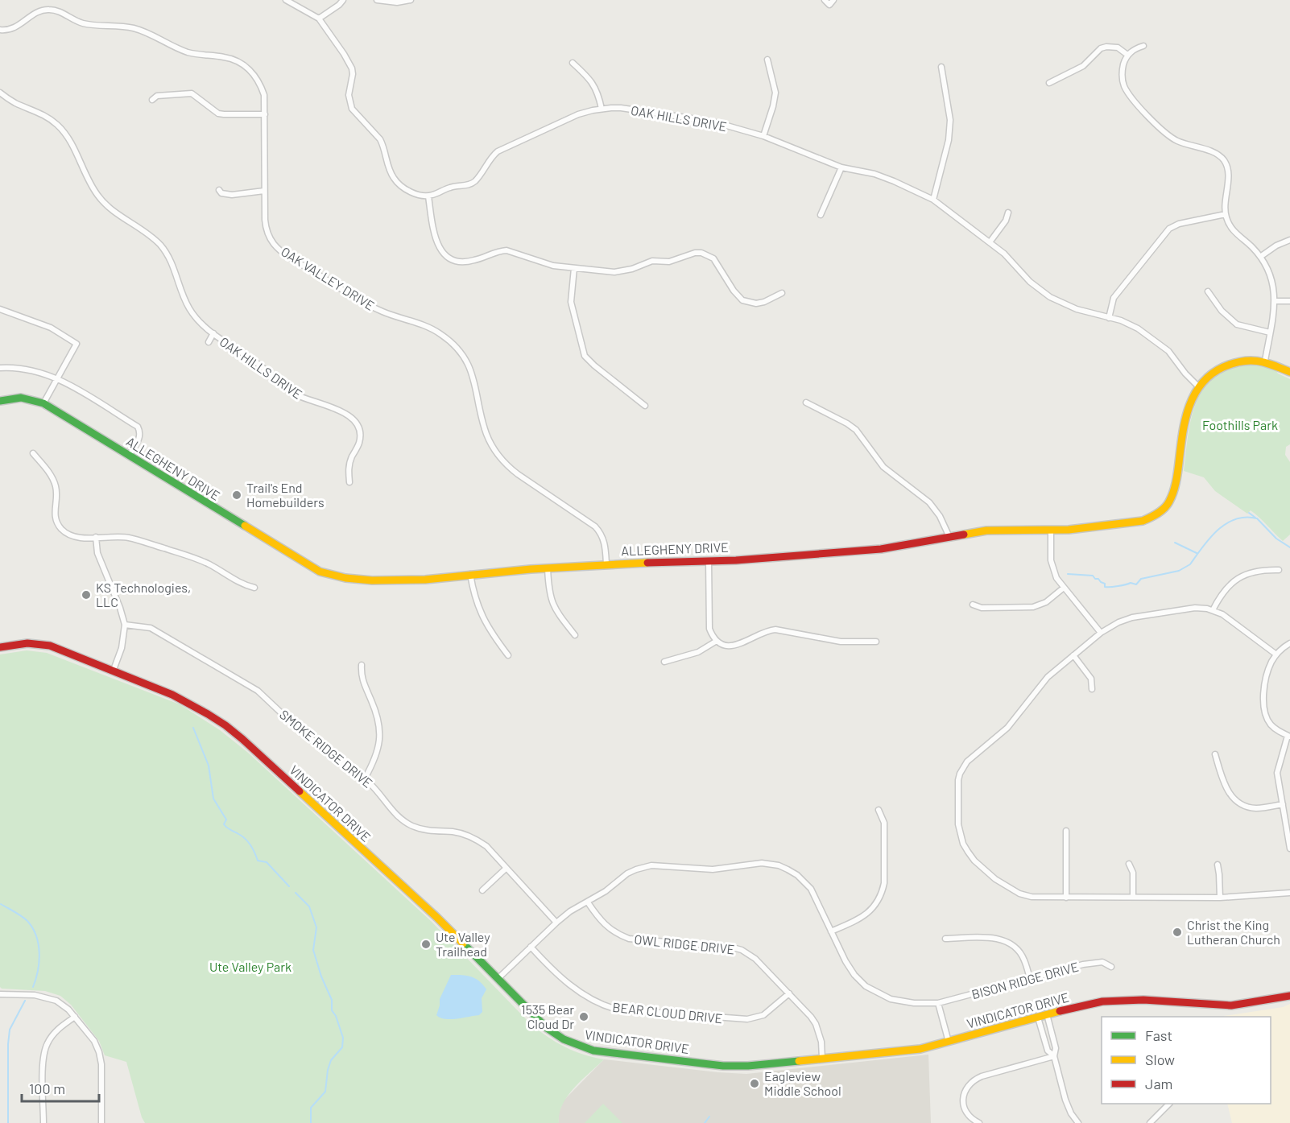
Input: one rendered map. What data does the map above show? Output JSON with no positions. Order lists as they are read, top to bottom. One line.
{"streets":{"street":["OAK HILLS DRIVE","OAK VALLEY DRIVE","ALLEGHENY DRIVE","SMOKE RIDGE DRIVE","VINDICATOR DRIVE","OWL RIDGE DRIVE","BISON RIDGE DRIVE","BEAR CLOUD DRIVE"]},"crossings":[["OAK HILLS DRIVE","ALLEGHENY DRIVE"],["OAK VALLEY DRIVE","ALLEGHENY DRIVE"],["SMOKE RIDGE DRIVE","BISON RIDGE DRIVE"],["VINDICATOR DRIVE","OWL RIDGE DRIVE"],["VINDICATOR DRIVE","BISON RIDGE DRIVE"],["OWL RIDGE DRIVE","BISON RIDGE DRIVE"],["OWL RIDGE DRIVE","BEAR CLOUD DRIVE"],["BISON RIDGE DRIVE","BEAR CLOUD DRIVE"]],"parks":["Foothills Park","Ute Valley Park"],"places":["Trail's End Homebuilders","KS Technologies, LLC","Christ the King Lutheran Church","Ute Valley Trailhead","1535 Bear Cloud Dr","Eagleview Middle School"],"legend":["Fast","Slow","Jam"],"scale_bar":"100 m"}
